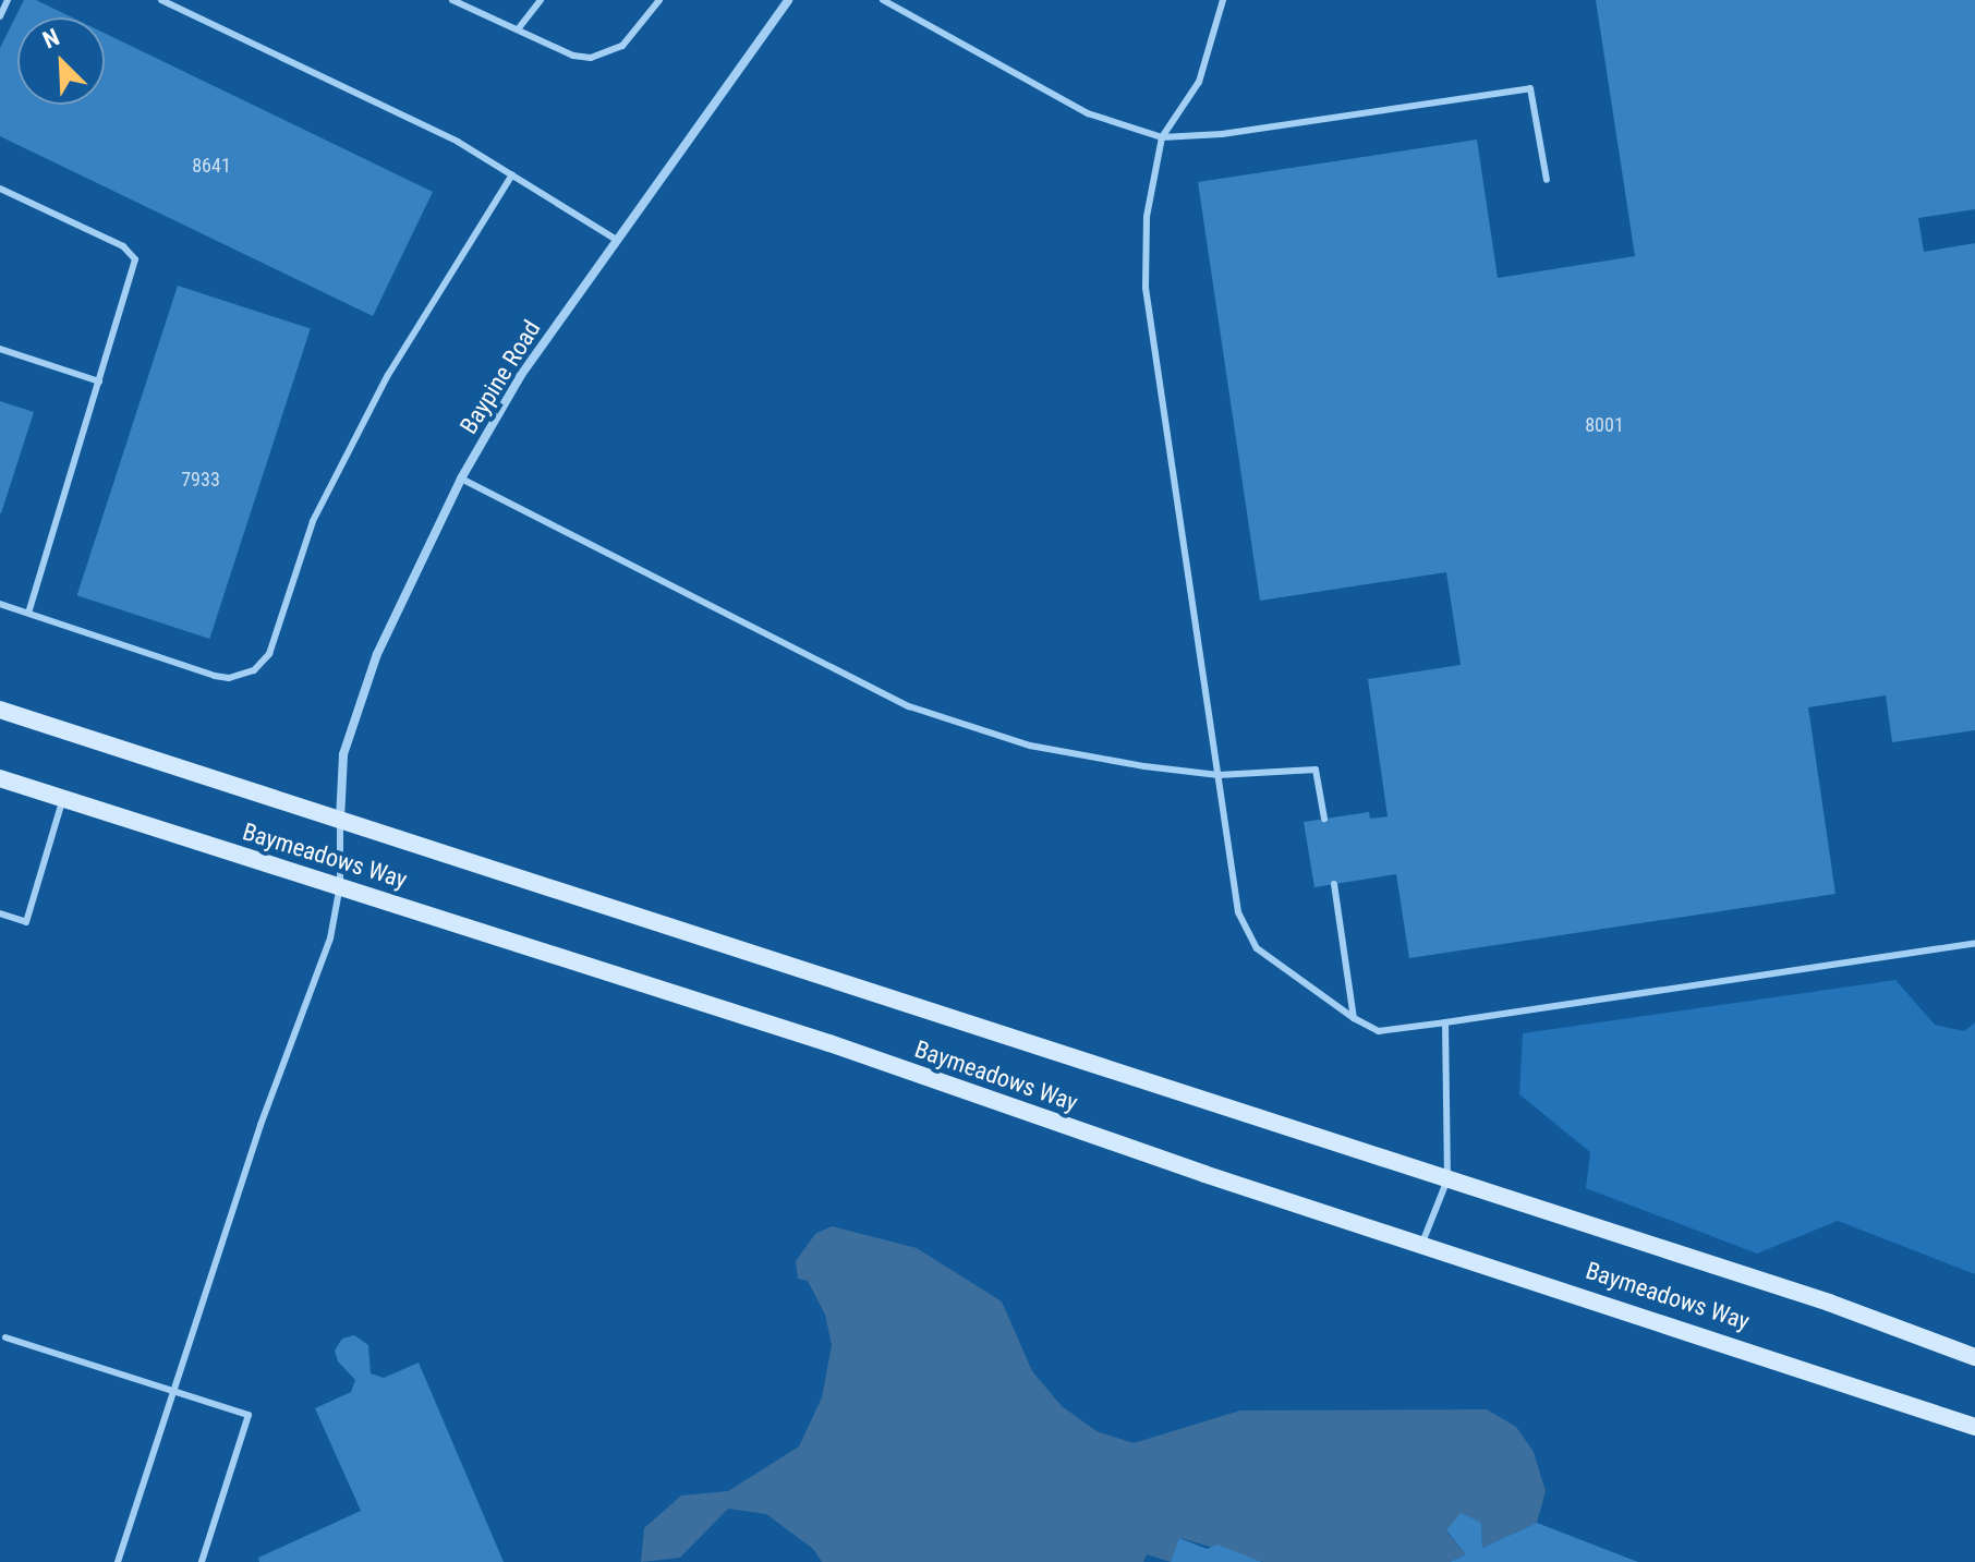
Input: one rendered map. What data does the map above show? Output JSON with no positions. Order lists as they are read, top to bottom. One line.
{"streets":{"street":["Baypine Road","Baymeadows Way"]},"crossings":[["Baypine Road","Baymeadows Way"]],"house_numbers":["8641","8001","7933"],"north":"top left"}
